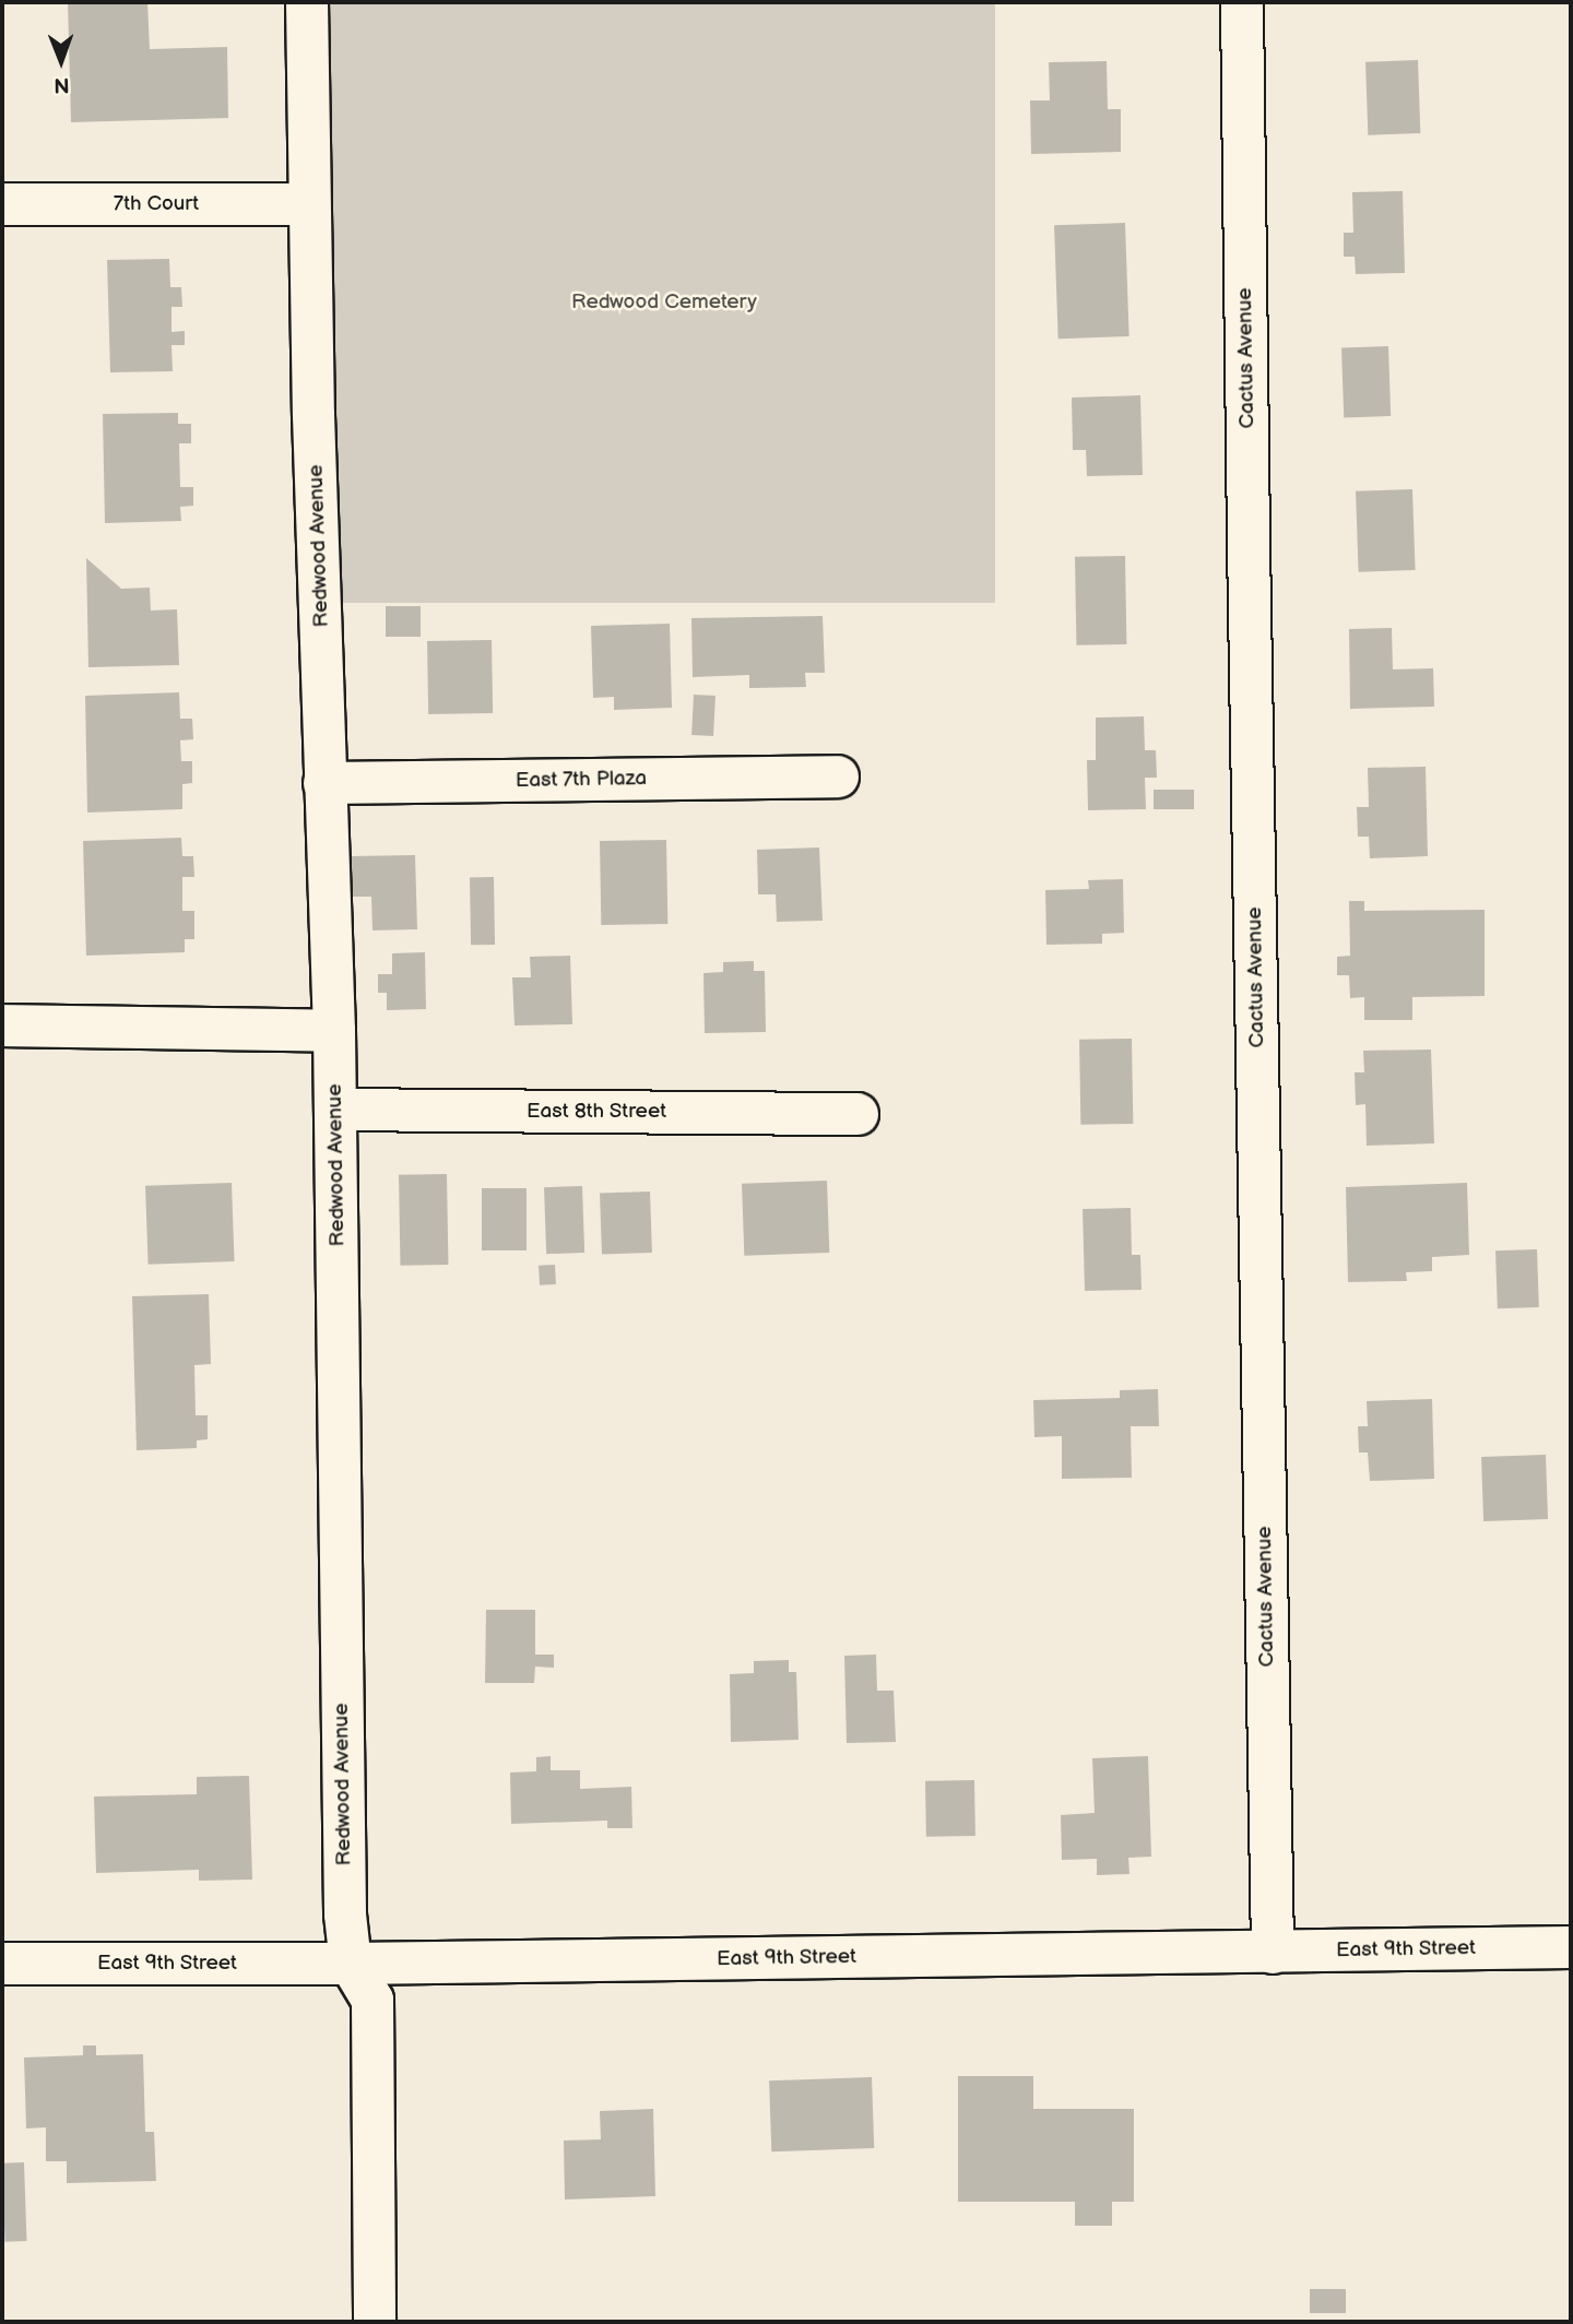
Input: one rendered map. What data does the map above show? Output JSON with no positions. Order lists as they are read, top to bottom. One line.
{"streets":{"street":["7th Court","Cactus Avenue","Redwood Avenue","East 7th Plaza","East 8th Street","East 9th Street"]},"crossings":[["7th Court","Redwood Avenue"],["Cactus Avenue","East 9th Street"],["Redwood Avenue","East 7th Plaza"],["Redwood Avenue","East 8th Street"],["Redwood Avenue","East 9th Street"]],"parks":["Redwood Cemetery"],"north":"bottom"}
